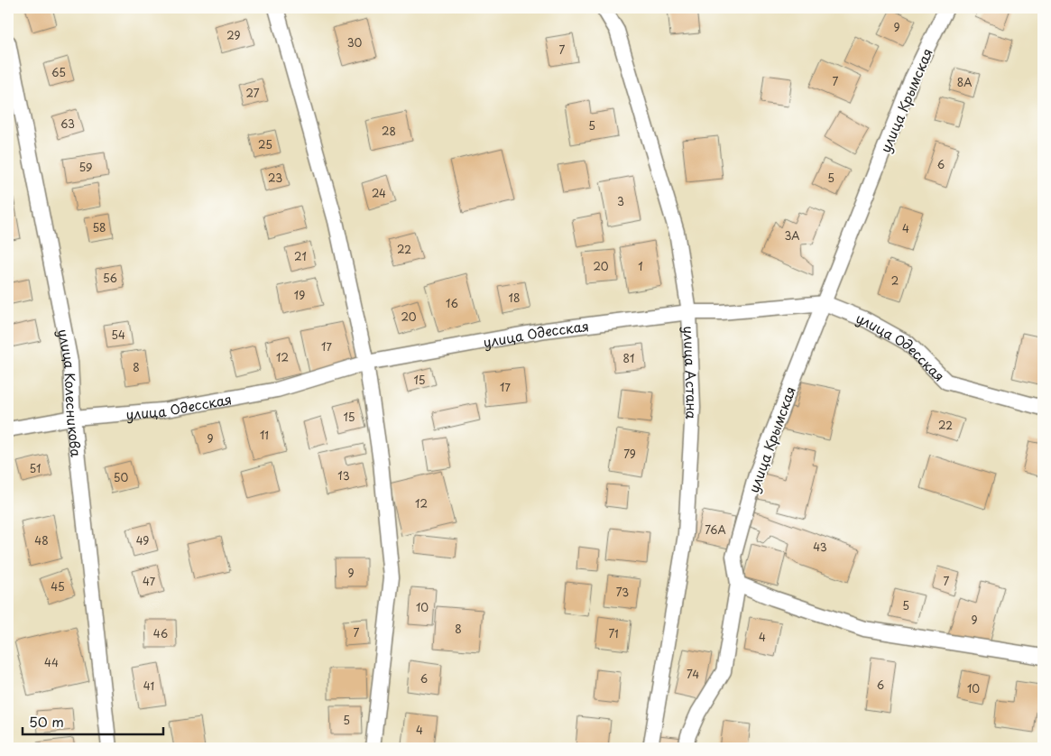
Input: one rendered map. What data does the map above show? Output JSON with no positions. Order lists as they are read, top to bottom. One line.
{"streets":{"street":["улица Крымская","улица Одесская","улица Астана","улица Колесникова"]},"crossings":[["улица Крымская","улица Одесская"],["улица Одесская","улица Астана"],["улица Одесская","улица Колесникова"]],"house_numbers":["9","29","30","7","65","7","8А","27","63","5","28","25","6","59","23","5","24","3","58","4","3А","22","21","20","1","56","2","19","18","16","20","54","17","12","81","8","15","17","15","22","11","9","79","51","13","50","12","76А","48","49","43","9","47","7","45","73","5","10","9","8","7","46","71","4","44","74","6","6","41","10","5","4"],"scale_bar":"50 m"}
